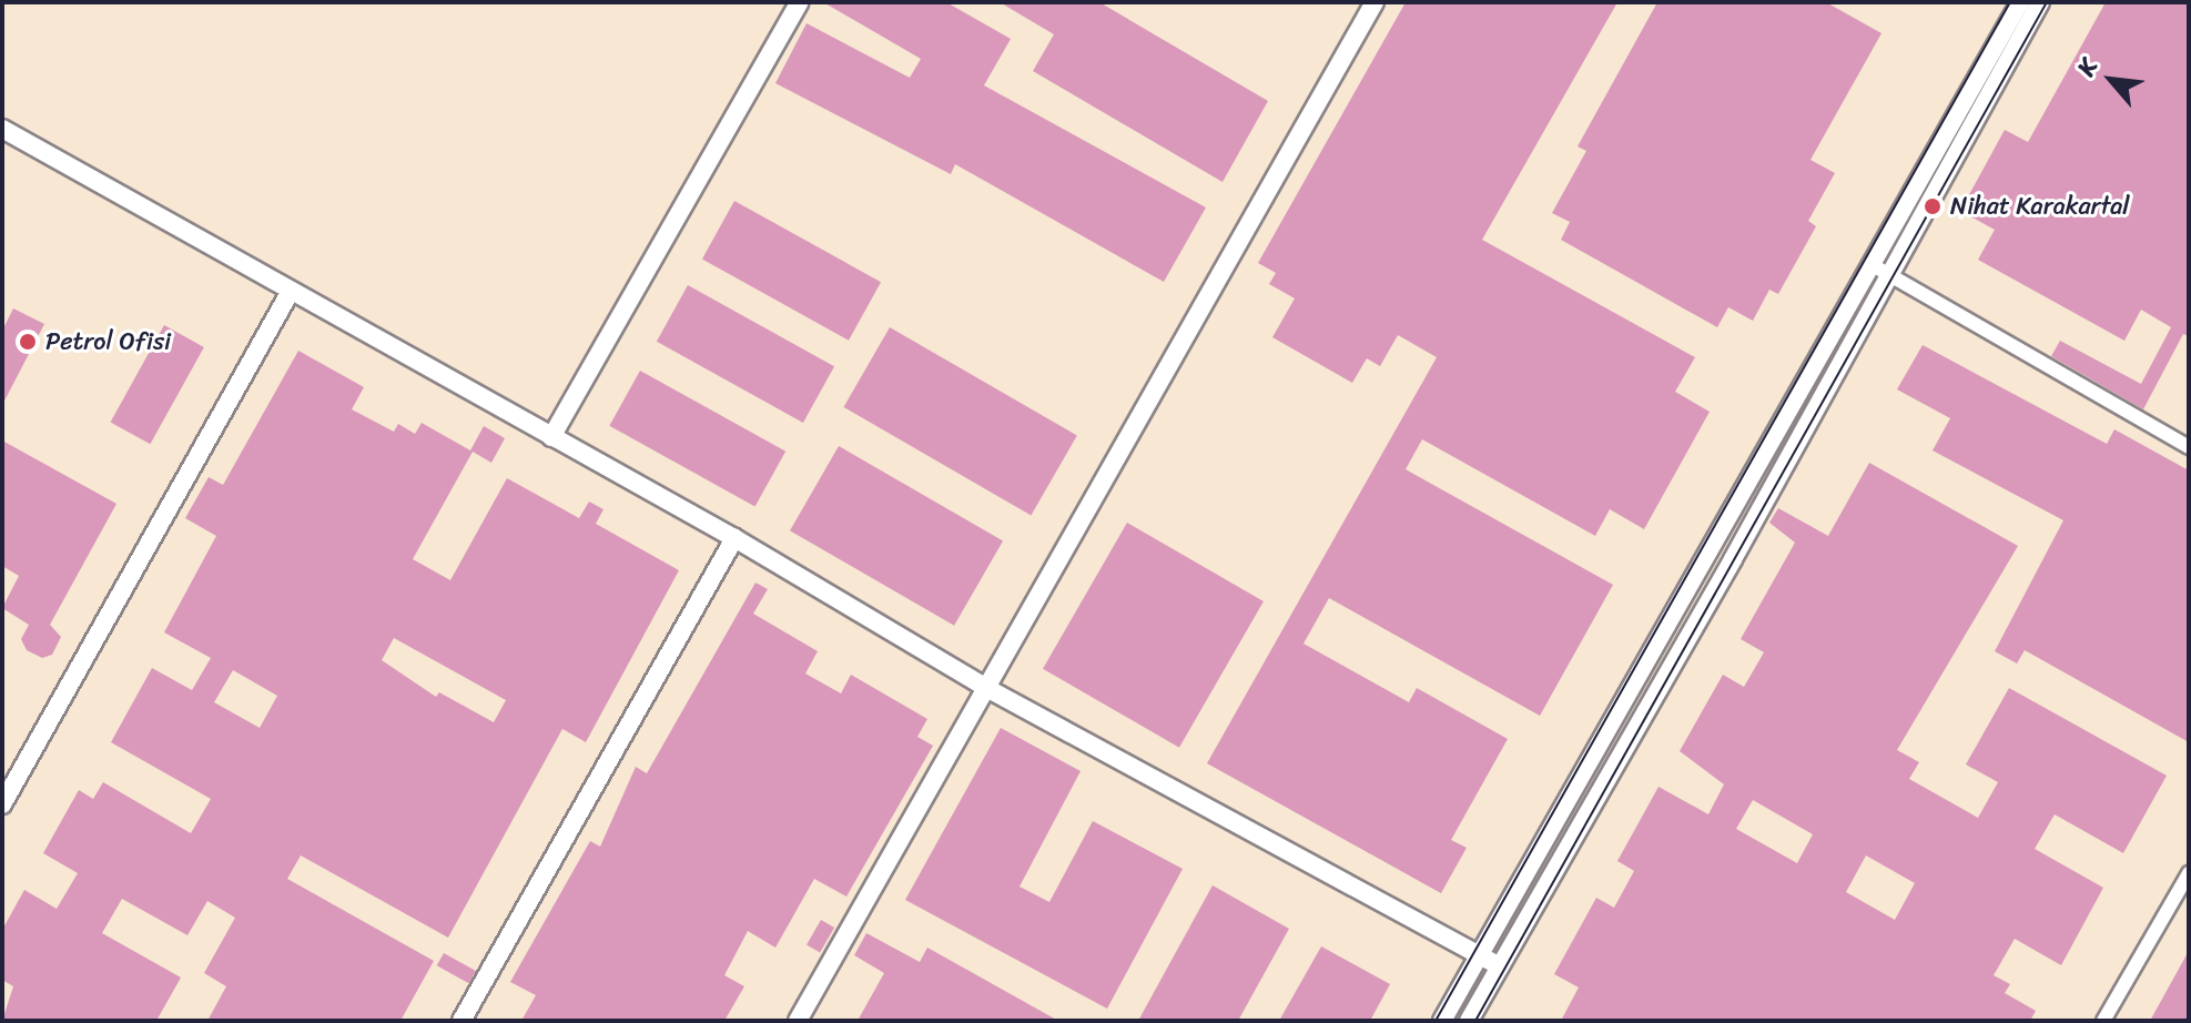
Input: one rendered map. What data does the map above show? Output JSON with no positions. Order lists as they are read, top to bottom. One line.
{"places":["Nihat Karakartal","Petrol Ofisi"],"north":"top left"}
